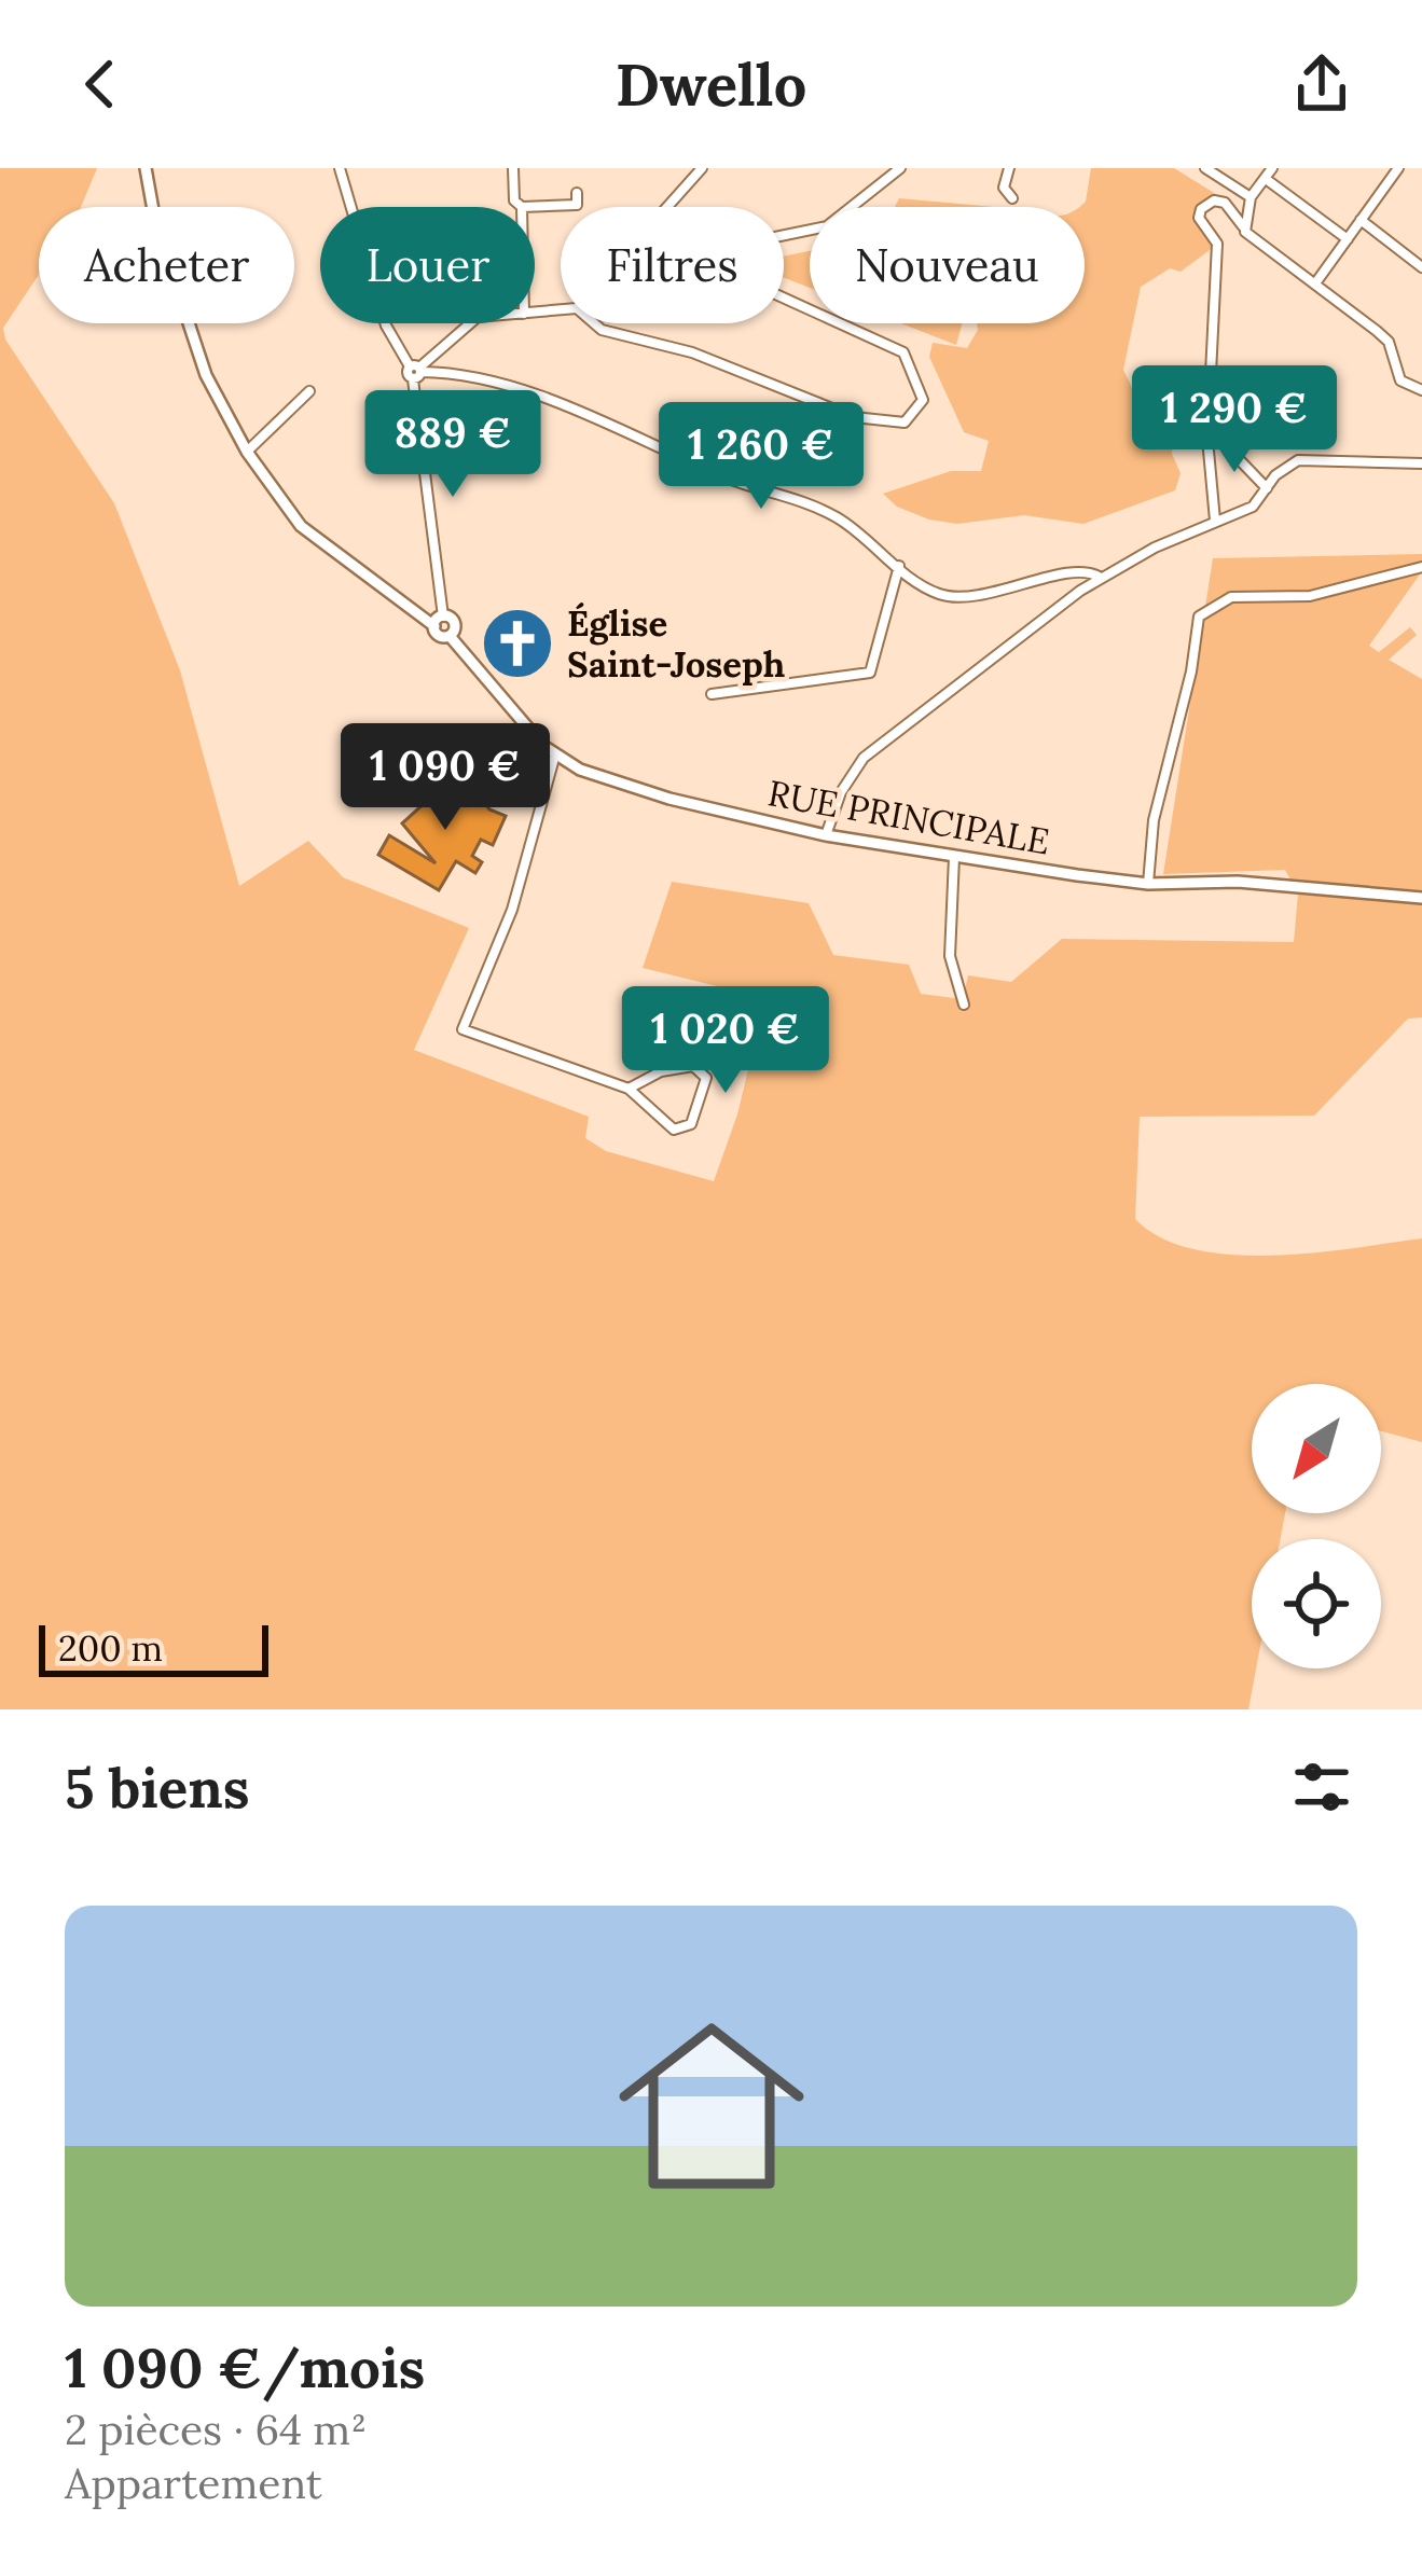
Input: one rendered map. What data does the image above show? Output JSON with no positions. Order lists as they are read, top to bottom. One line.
{"streets":{"street":["RUE PRINCIPALE"]},"places":{"church":["Église Saint-Joseph"]},"scale_bar":"200 m","north":"bottom left","page":{"header":"Dwello","chip":["Acheter","Louer","Filtres","Nouveau"],"price":["1 290 €","889 €","1 260 €","1 090 €","1 020 €"],"scale":"200 m","heading":"5 biens","list":[{"name":"1 090 €/mois","note":"2 pièces · 64 m² · Appartement"}]}}
